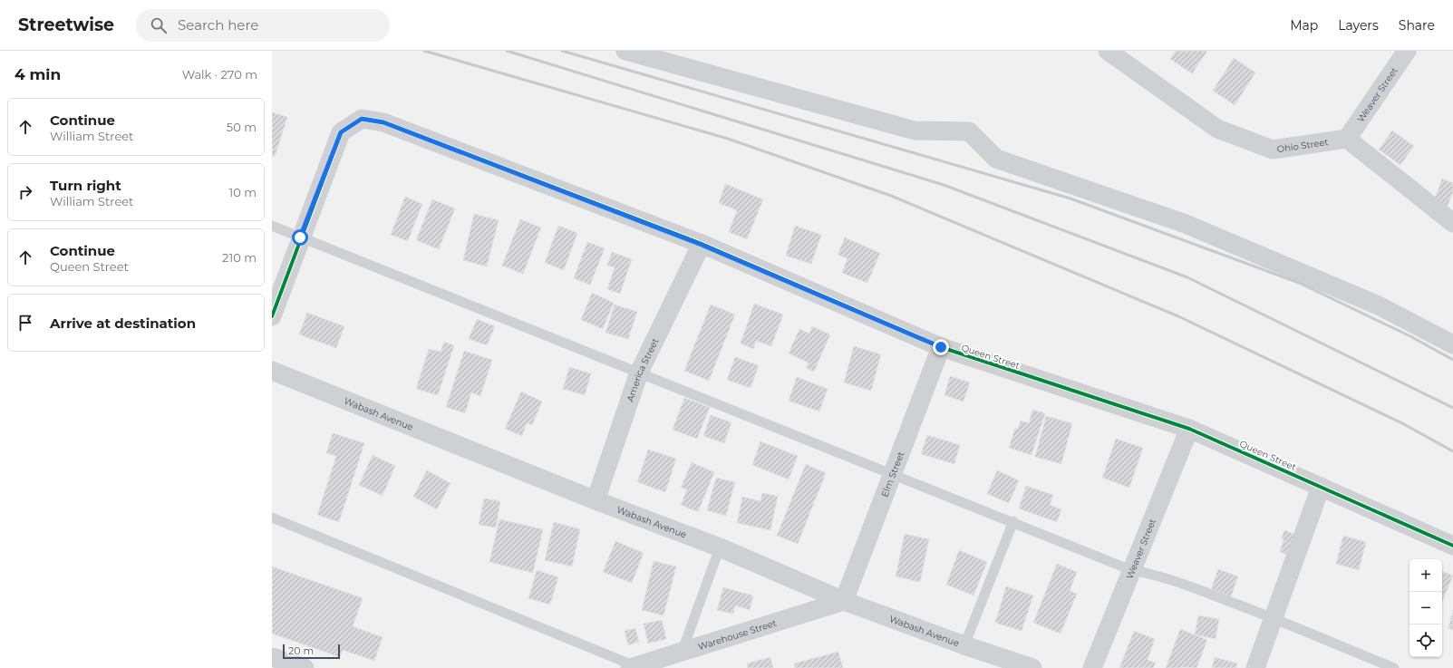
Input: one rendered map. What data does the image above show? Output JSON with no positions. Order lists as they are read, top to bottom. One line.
{"streets":{"street":["Weaver Street","Ohio Street","Queen Street","America Street","Wabash Avenue","Elm Street","Warehouse Street"]},"crossings":[["Weaver Street","Ohio Street"],["Weaver Street","Queen Street"],["Queen Street","America Street"],["Queen Street","Elm Street"],["America Street","Wabash Avenue"],["Wabash Avenue","Elm Street"],["Wabash Avenue","Warehouse Street"],["Elm Street","Warehouse Street"]],"scale_bar":"20 m","page":{"header":"Streetwise","search":"Search here","nav":["Map","Layers","Share"],"heading":["4 min","Walk · 270 m"],"list":[["Continue","William Street","50 m"],["Turn right","William Street","10 m"],["Continue","Queen Street","210 m"],"Arrive at destination"],"map_buttons":["+","−"],"scale":"20 m"}}
